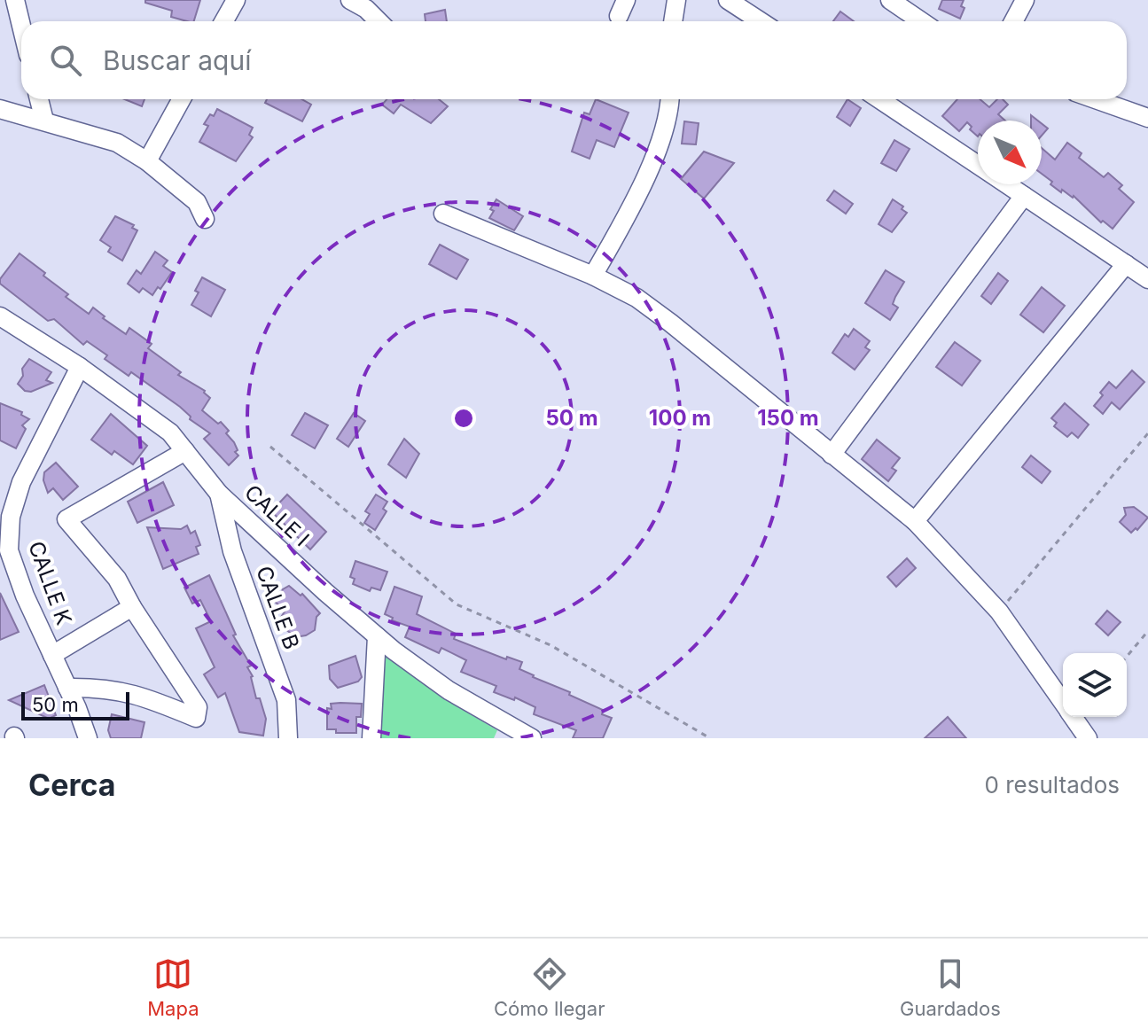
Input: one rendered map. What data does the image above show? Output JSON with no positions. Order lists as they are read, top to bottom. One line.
{"streets":{"street":["CALLE I","CALLE K","CALLE B"]},"crossings":[["CALLE I","CALLE K"],["CALLE I","CALLE B"]],"scale_bar":"50 m","north":"bottom right","page":{"search":"Buscar aquí","scale":"50 m","heading":["Cerca","0 resultados"],"nav":["Mapa","Cómo llegar","Guardados"]},"rings":["50 m","100 m","150 m"]}
